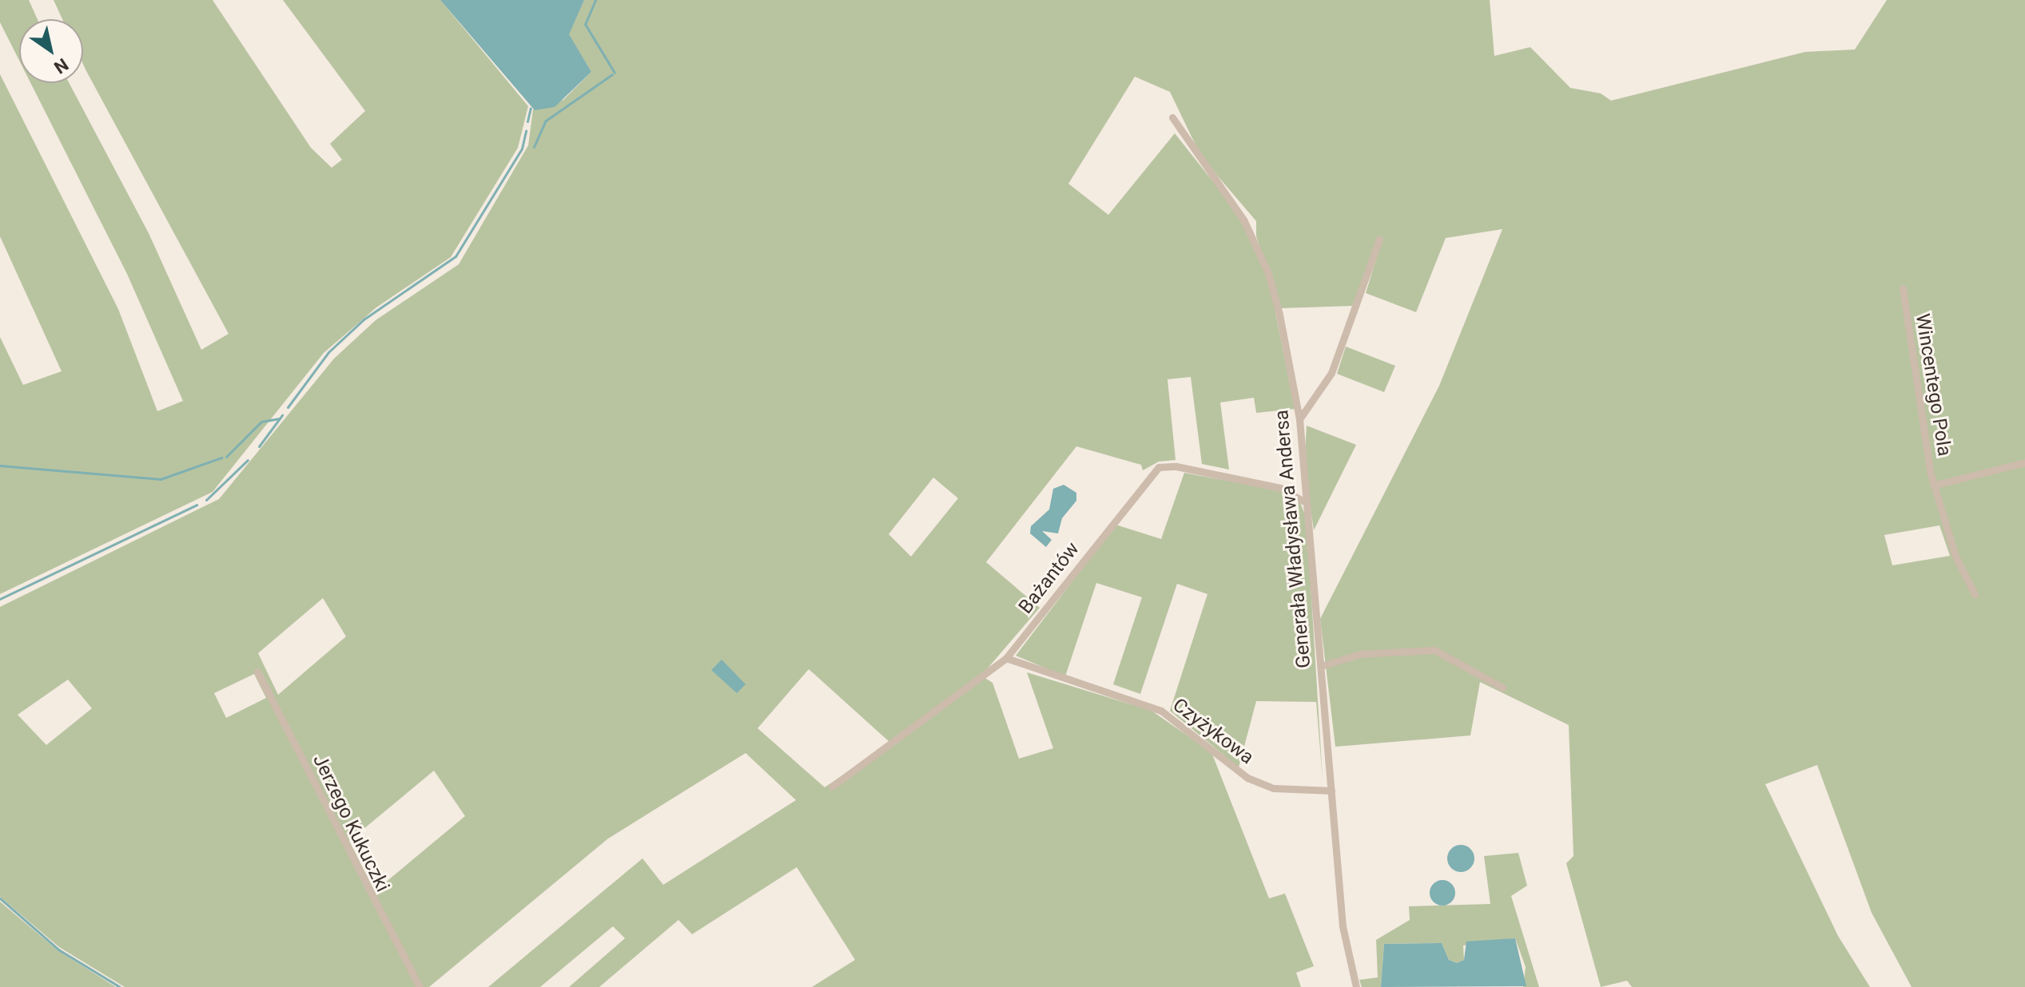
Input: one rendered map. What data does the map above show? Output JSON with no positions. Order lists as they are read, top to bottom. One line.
{"streets":{"street":["Wincentego Pola","Generała Władysława Andersa","Bażantów","Czyżykowa","Jerzego Kukuczki"]},"crossings":[["Generała Władysława Andersa","Bażantów"],["Generała Władysława Andersa","Czyżykowa"],["Bażantów","Czyżykowa"]],"north":"bottom right"}
